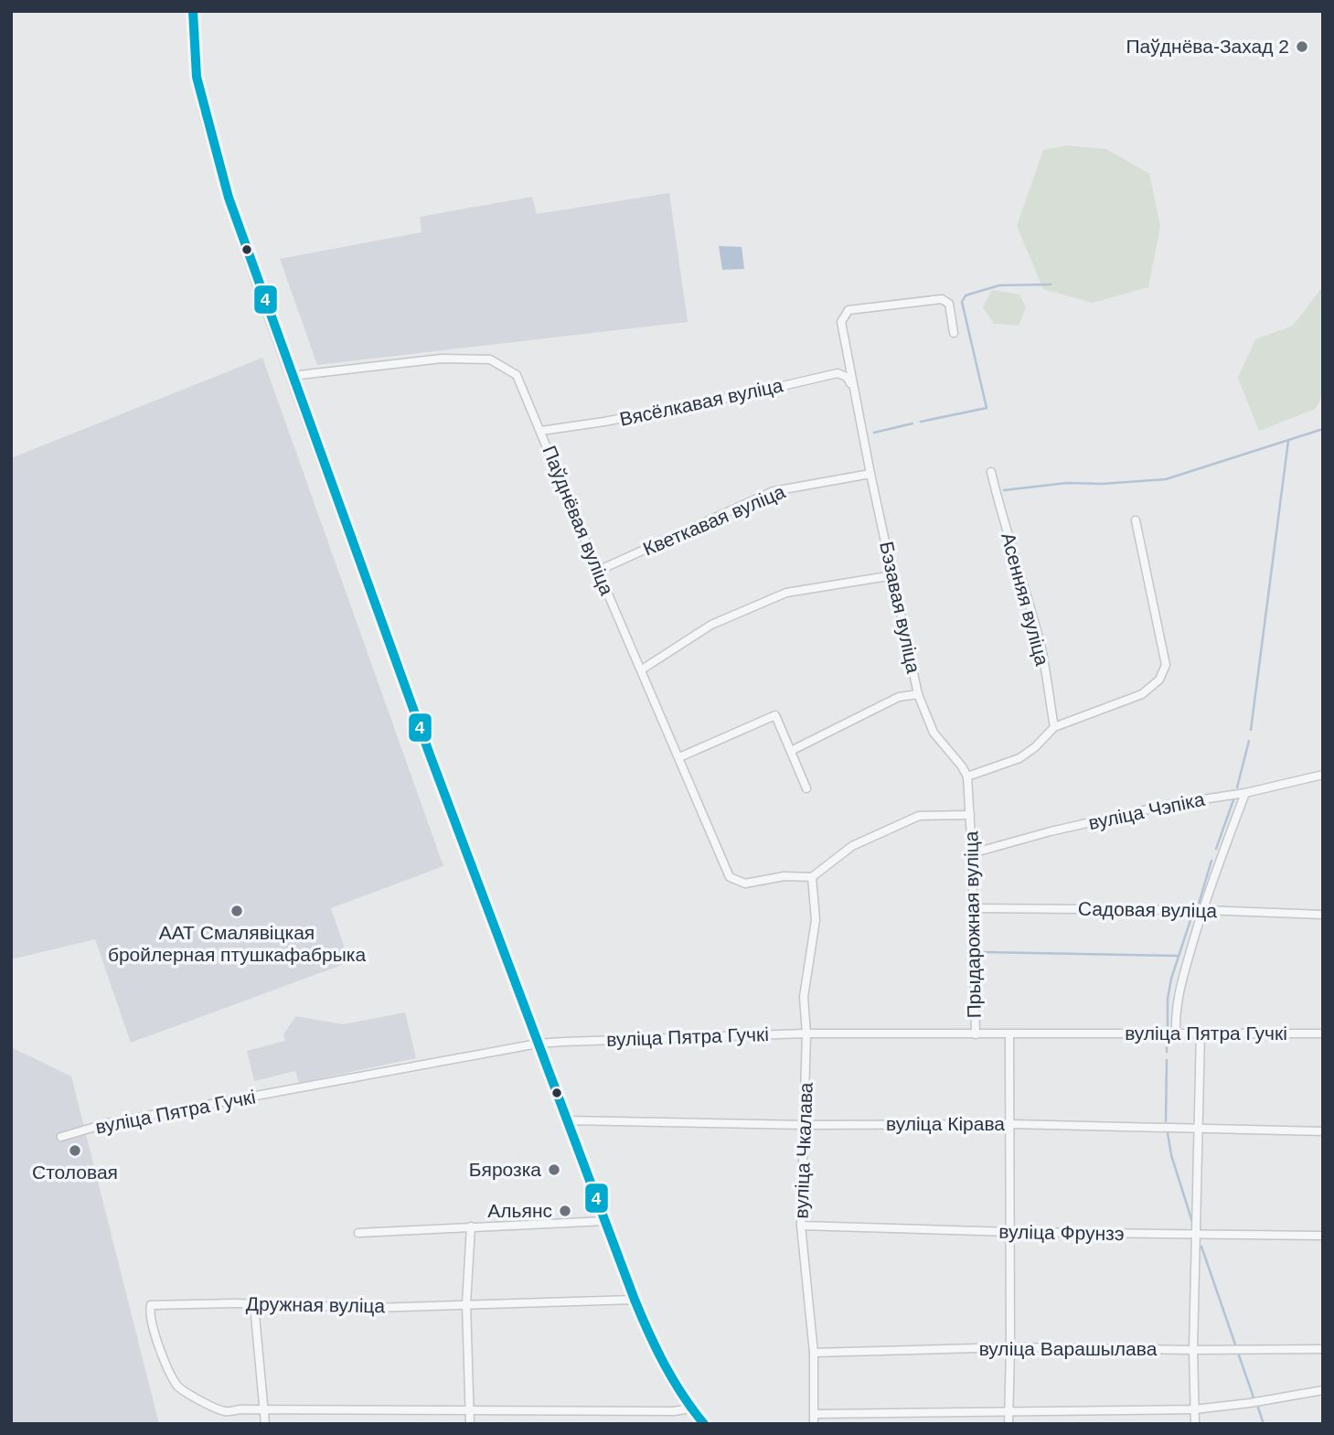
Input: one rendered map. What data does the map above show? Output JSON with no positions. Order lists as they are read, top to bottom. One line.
{"streets":{"street":["Вясёлкавая вуліца","Паўднёвая вуліца","Кветкавая вуліца","Асенняя вуліца","Бэзавая вуліца","вуліца Чэпіка","Садовая вуліца","Прыдарожная вуліца","вуліца Пятра Гучкі","вуліца Кірава","вуліца Чкалава","вуліца Фрунзэ","Дружная вуліца","вуліца Варашылава"]},"crossings":[["Вясёлкавая вуліца","Паўднёвая вуліца"],["Вясёлкавая вуліца","Бэзавая вуліца"],["Паўднёвая вуліца","Кветкавая вуліца"],["Паўднёвая вуліца","вуліца Чкалава"],["Кветкавая вуліца","Бэзавая вуліца"],["вуліца Чэпіка","Прыдарожная вуліца"],["Садовая вуліца","Прыдарожная вуліца"],["Прыдарожная вуліца","вуліца Пятра Гучкі"],["вуліца Пятра Гучкі","вуліца Чкалава"],["вуліца Кірава","вуліца Чкалава"],["вуліца Чкалава","вуліца Фрунзэ"],["вуліца Чкалава","вуліца Варашылава"]],"places":["Паўднёва-Захад 2","ААТ Смалявіцкая бройлерная птушкафабрыка","Столовая","Бярозка","Альянс"],"lines":["transit line 4"]}
